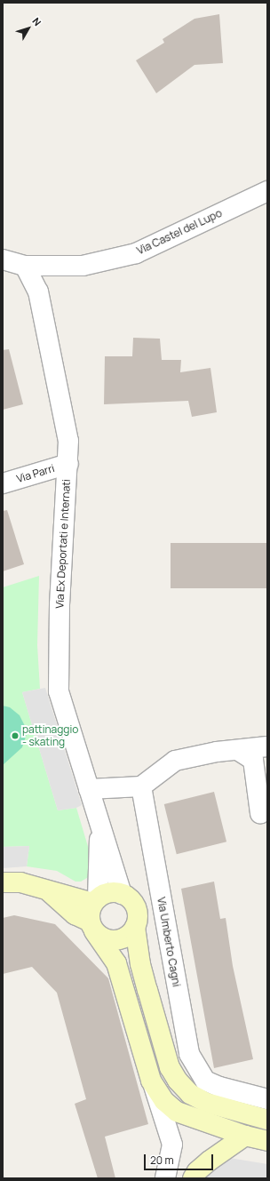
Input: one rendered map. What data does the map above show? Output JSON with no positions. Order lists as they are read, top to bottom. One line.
{"streets":{"street":["Via Castel del Lupo","Via Parri","Via Ex Deportati e Internati","Via Umberto Cagni"]},"crossings":[["Via Castel del Lupo","Via Ex Deportati e Internati"],["Via Parri","Via Ex Deportati e Internati"]],"places":["pattinaggio - skating"],"scale_bar":"20 m","north":"top right"}
